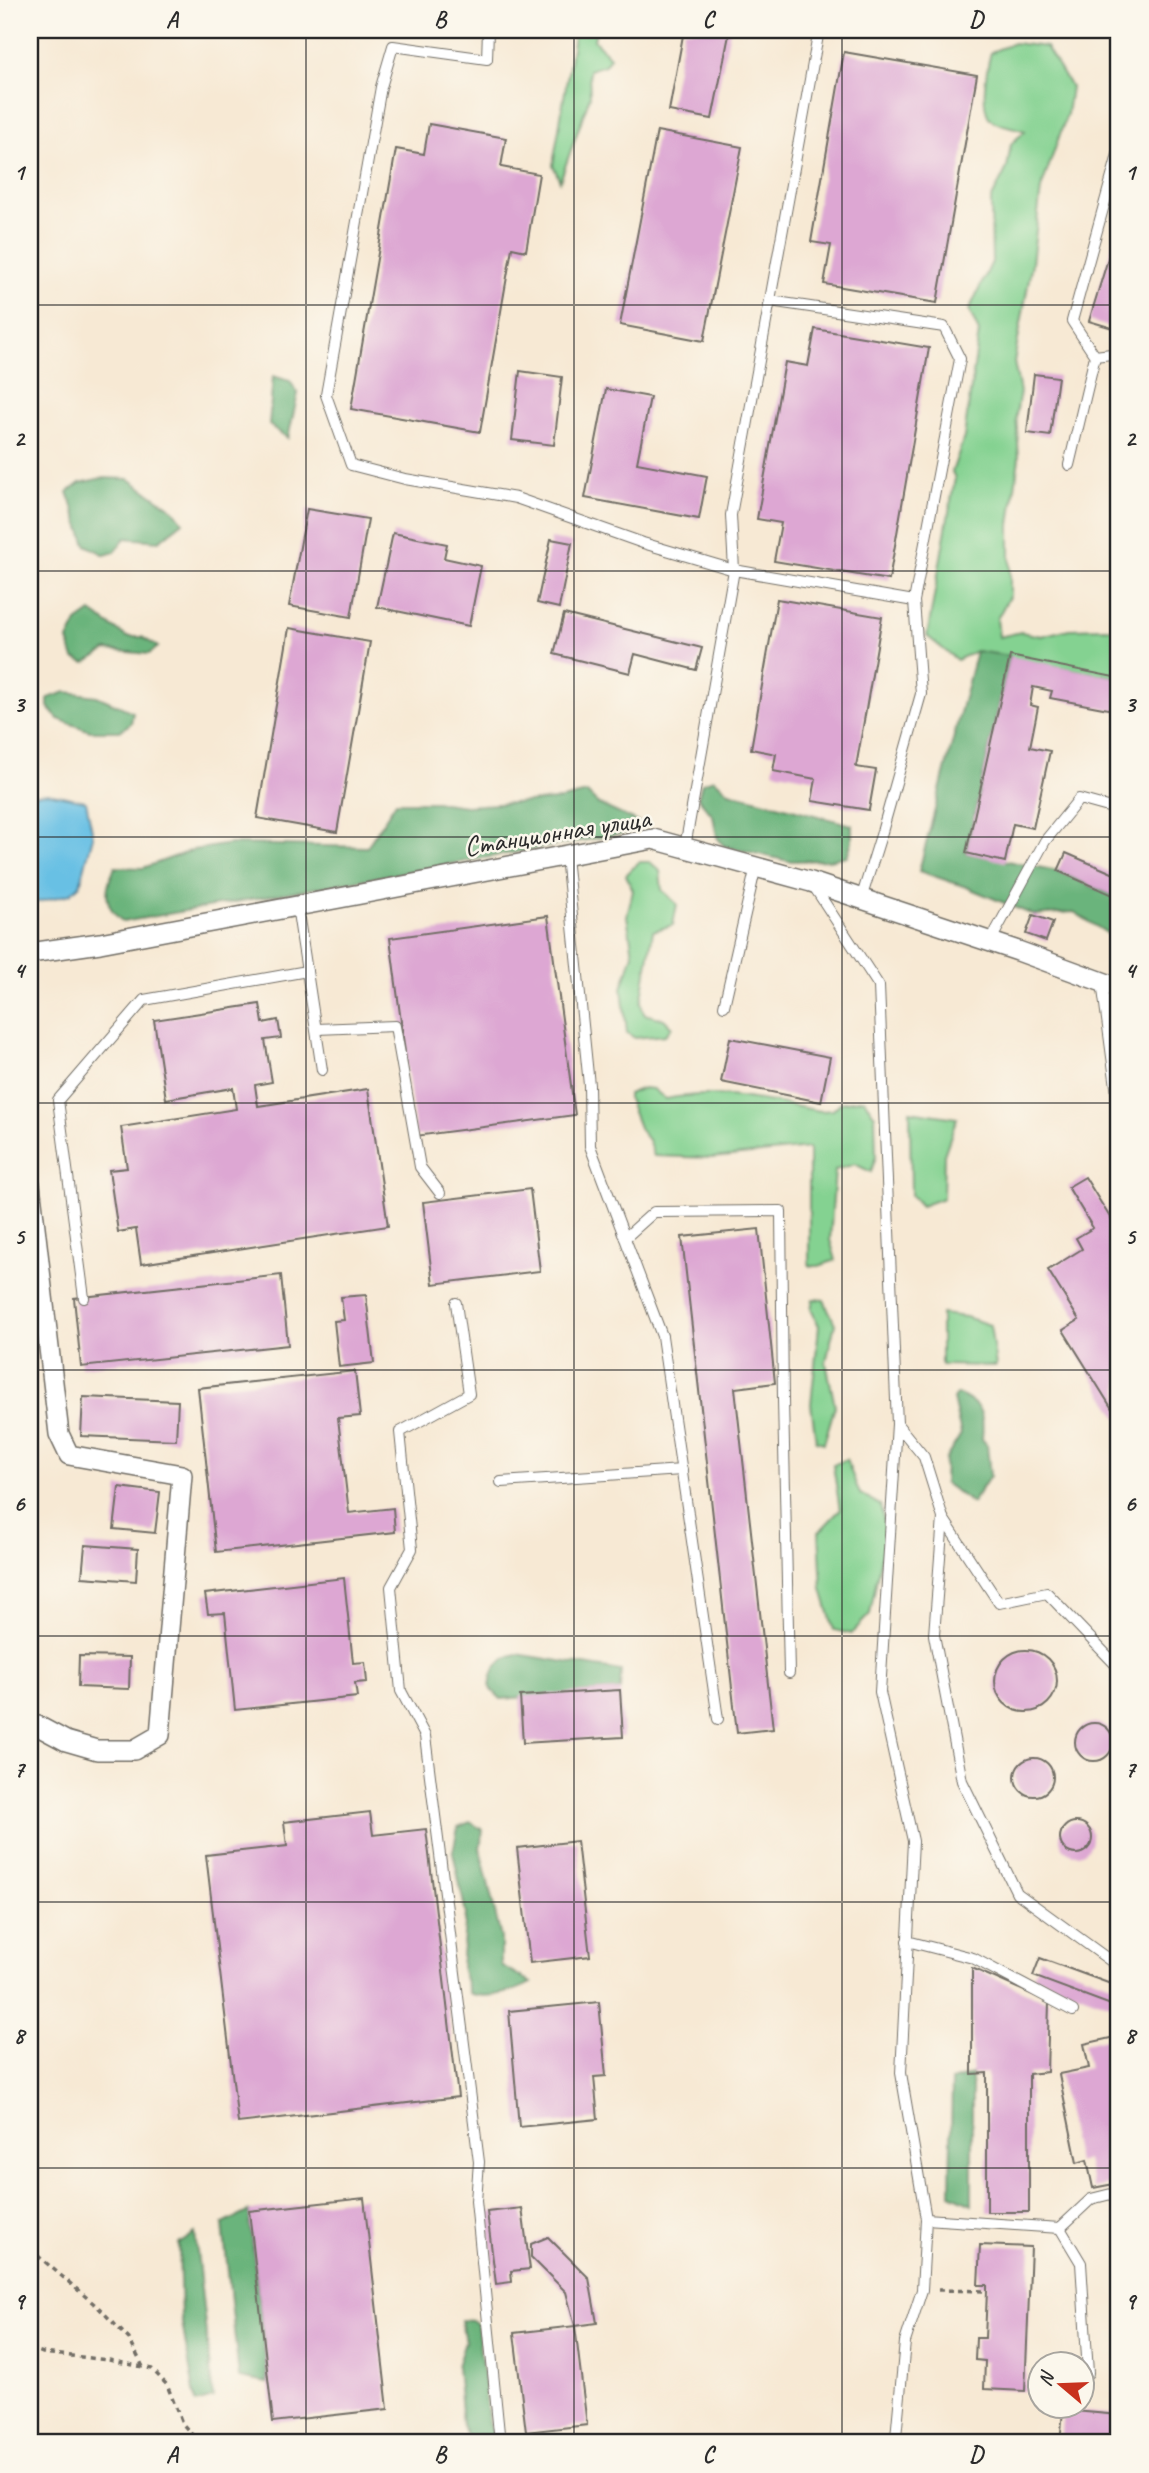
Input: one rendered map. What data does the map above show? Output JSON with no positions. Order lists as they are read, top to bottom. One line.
{"streets":{"street":["Станционная улица"]},"north":"left","grid":{"columns":["A","B","C","D"],"rows":["1","2","3","4","5","6","7","8","9"]}}
